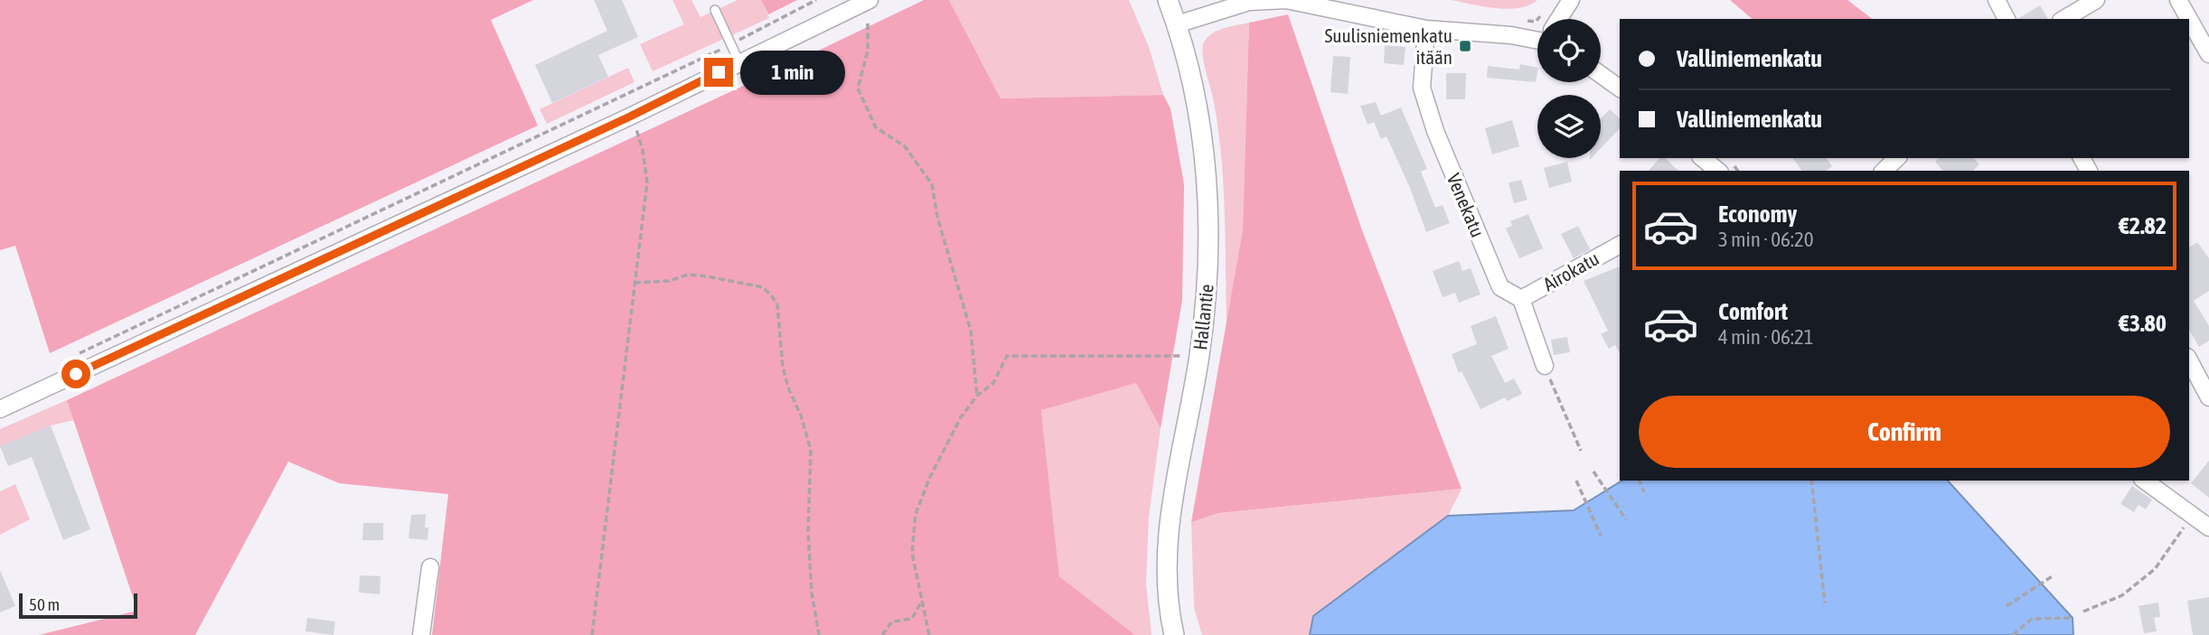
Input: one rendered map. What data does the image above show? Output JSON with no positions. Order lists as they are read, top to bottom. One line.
{"streets":{"street":["Venekatu","Airokatu","Hallantie"]},"crossings":[["Venekatu","Airokatu"]],"places":{"transit":["Suulisniemenkatu itään"]},"scale_bar":"50 m","page":{"banner":["Valliniemenkatu","Valliniemenkatu"],"bubble":"1 min","list":[{"name":"Economy","note":"3 min · 06:20","value":"€2.82"},{"name":"Comfort","note":"4 min · 06:21","value":"€3.80"}],"buttons":"Confirm","scale":"50 m"}}
